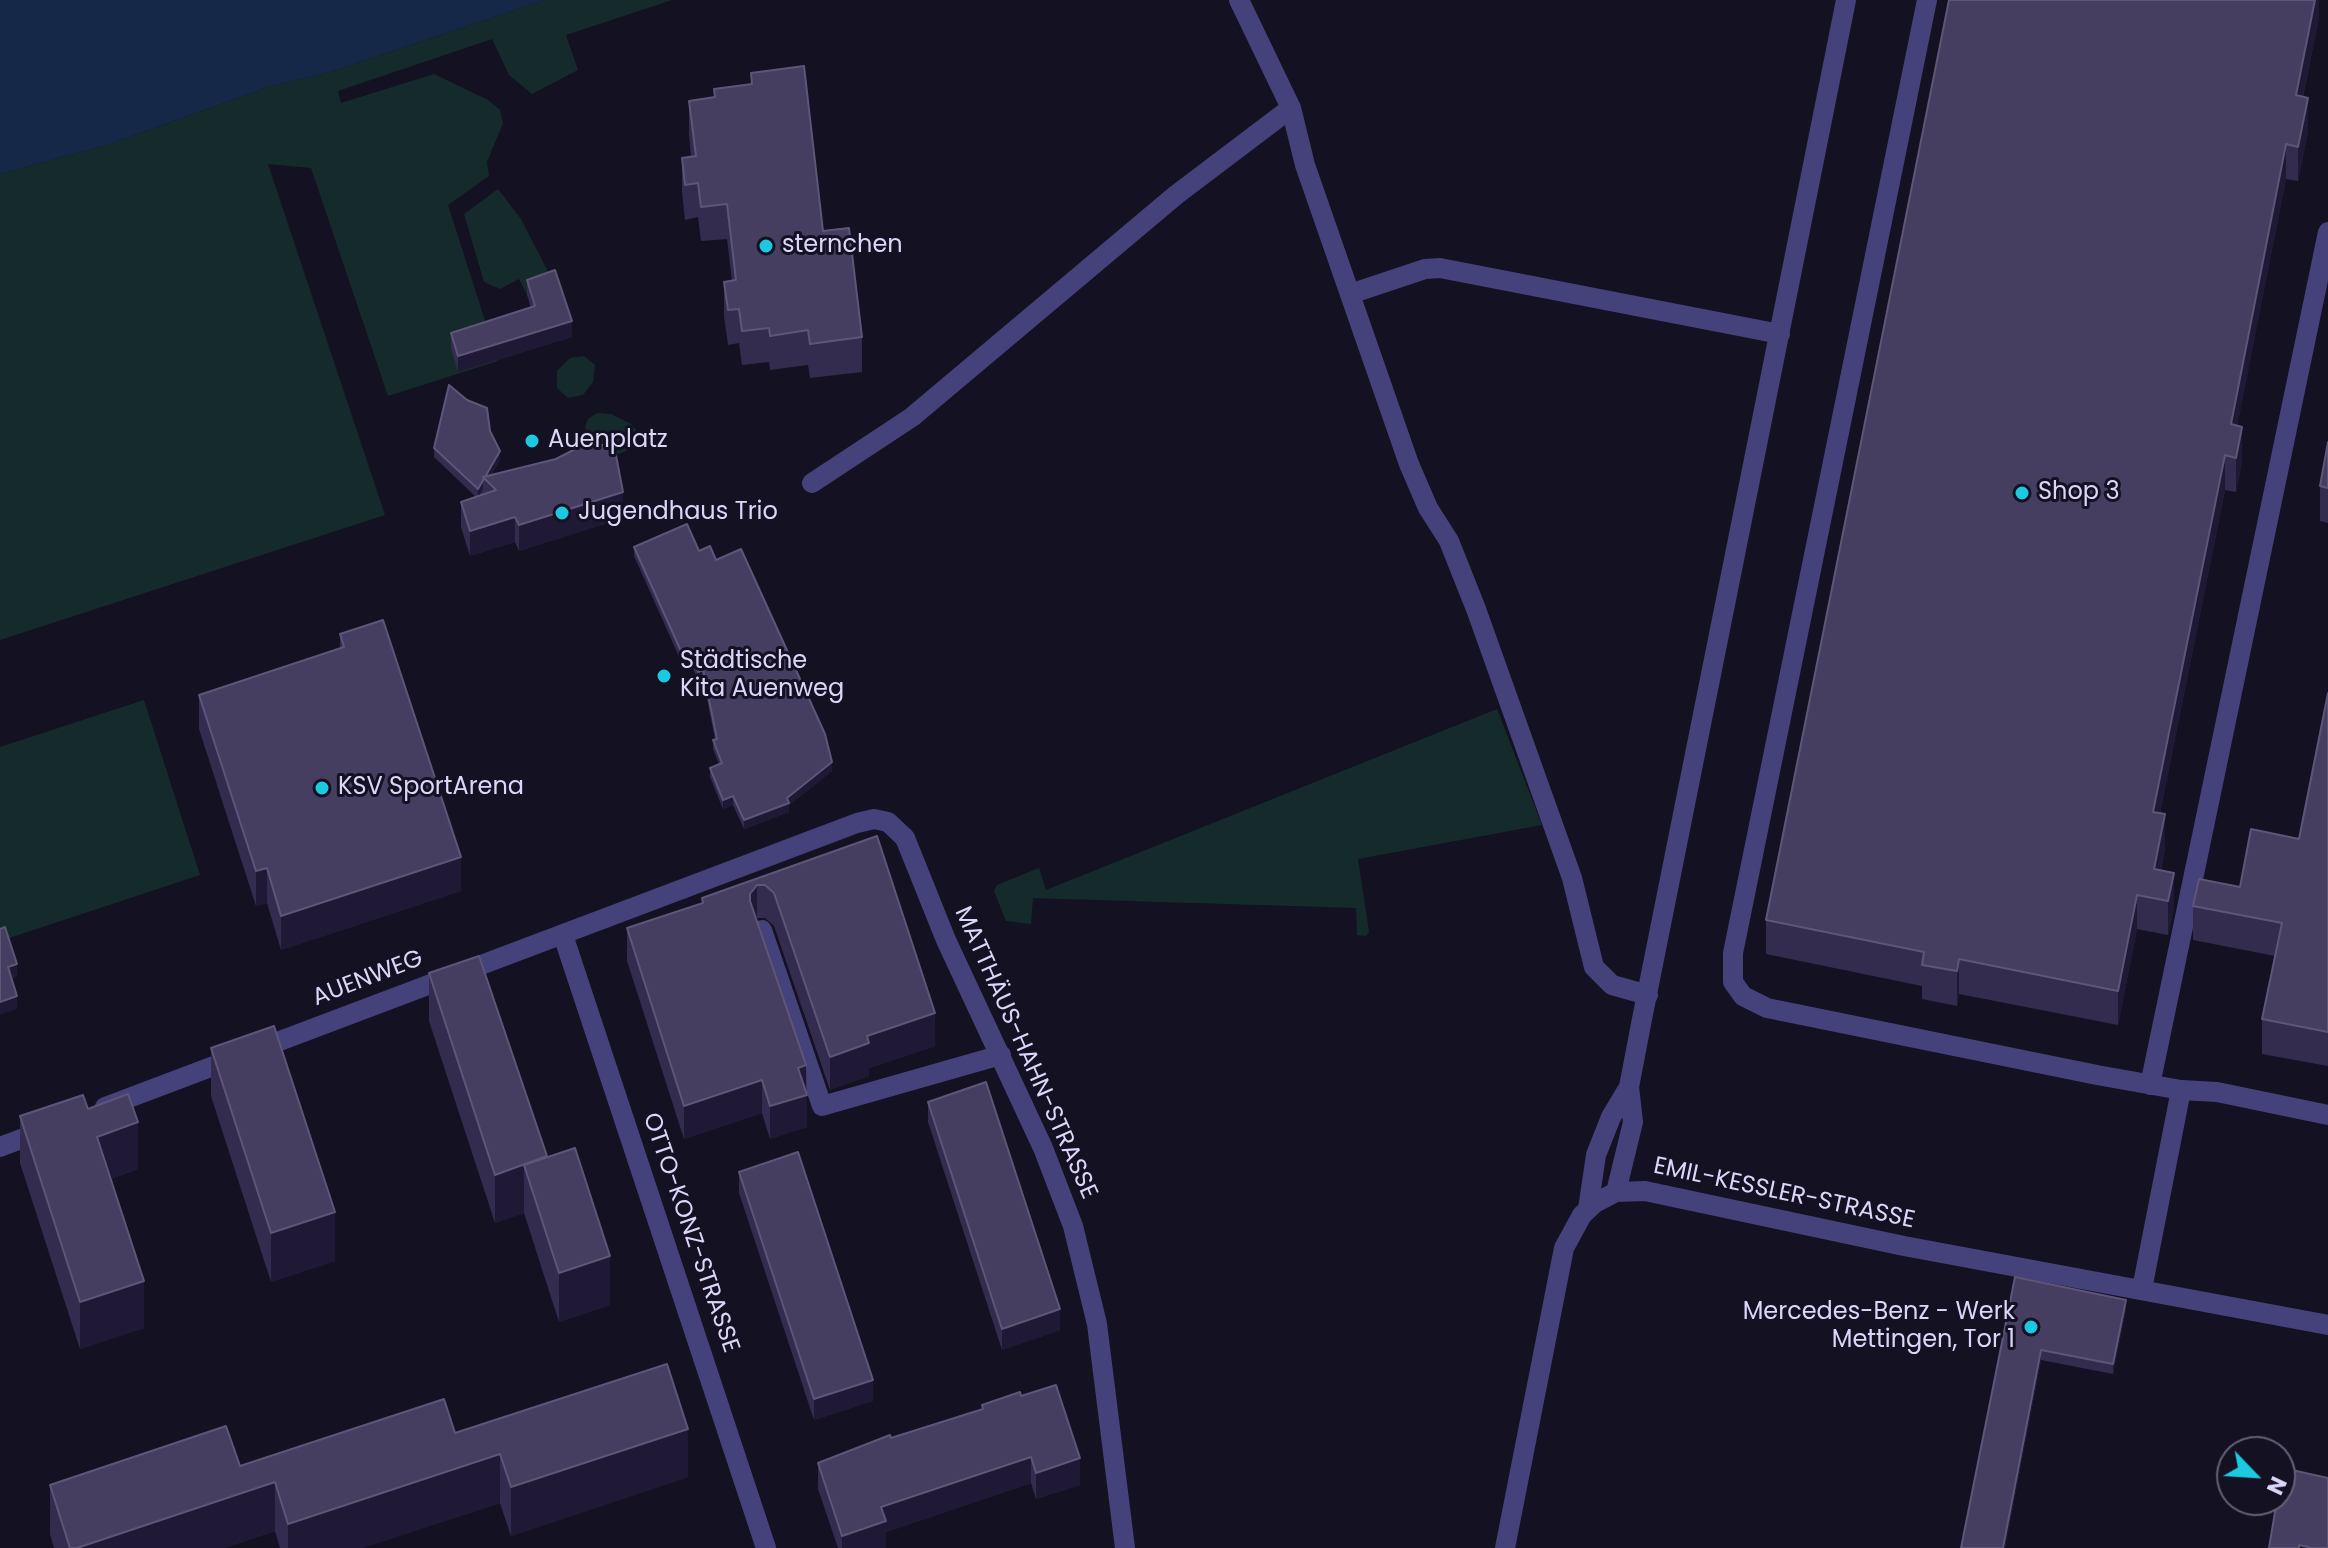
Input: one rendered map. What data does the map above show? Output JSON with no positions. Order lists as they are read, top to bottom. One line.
{"streets":{"street":["AUENWEG","MATTHÄUS-HAHN-STRASSE","EMIL-KESSLER-STRASSE","OTTO-KONZ-STRASSE"]},"crossings":[["AUENWEG","MATTHÄUS-HAHN-STRASSE"],["AUENWEG","OTTO-KONZ-STRASSE"]],"places":["sternchen","Auenplatz","Shop 3","Jugendhaus Trio","Städtische Kita Auenweg","KSV SportArena","Mercedes-Benz - Werk Mettingen, Tor 1"],"north":"bottom right"}
